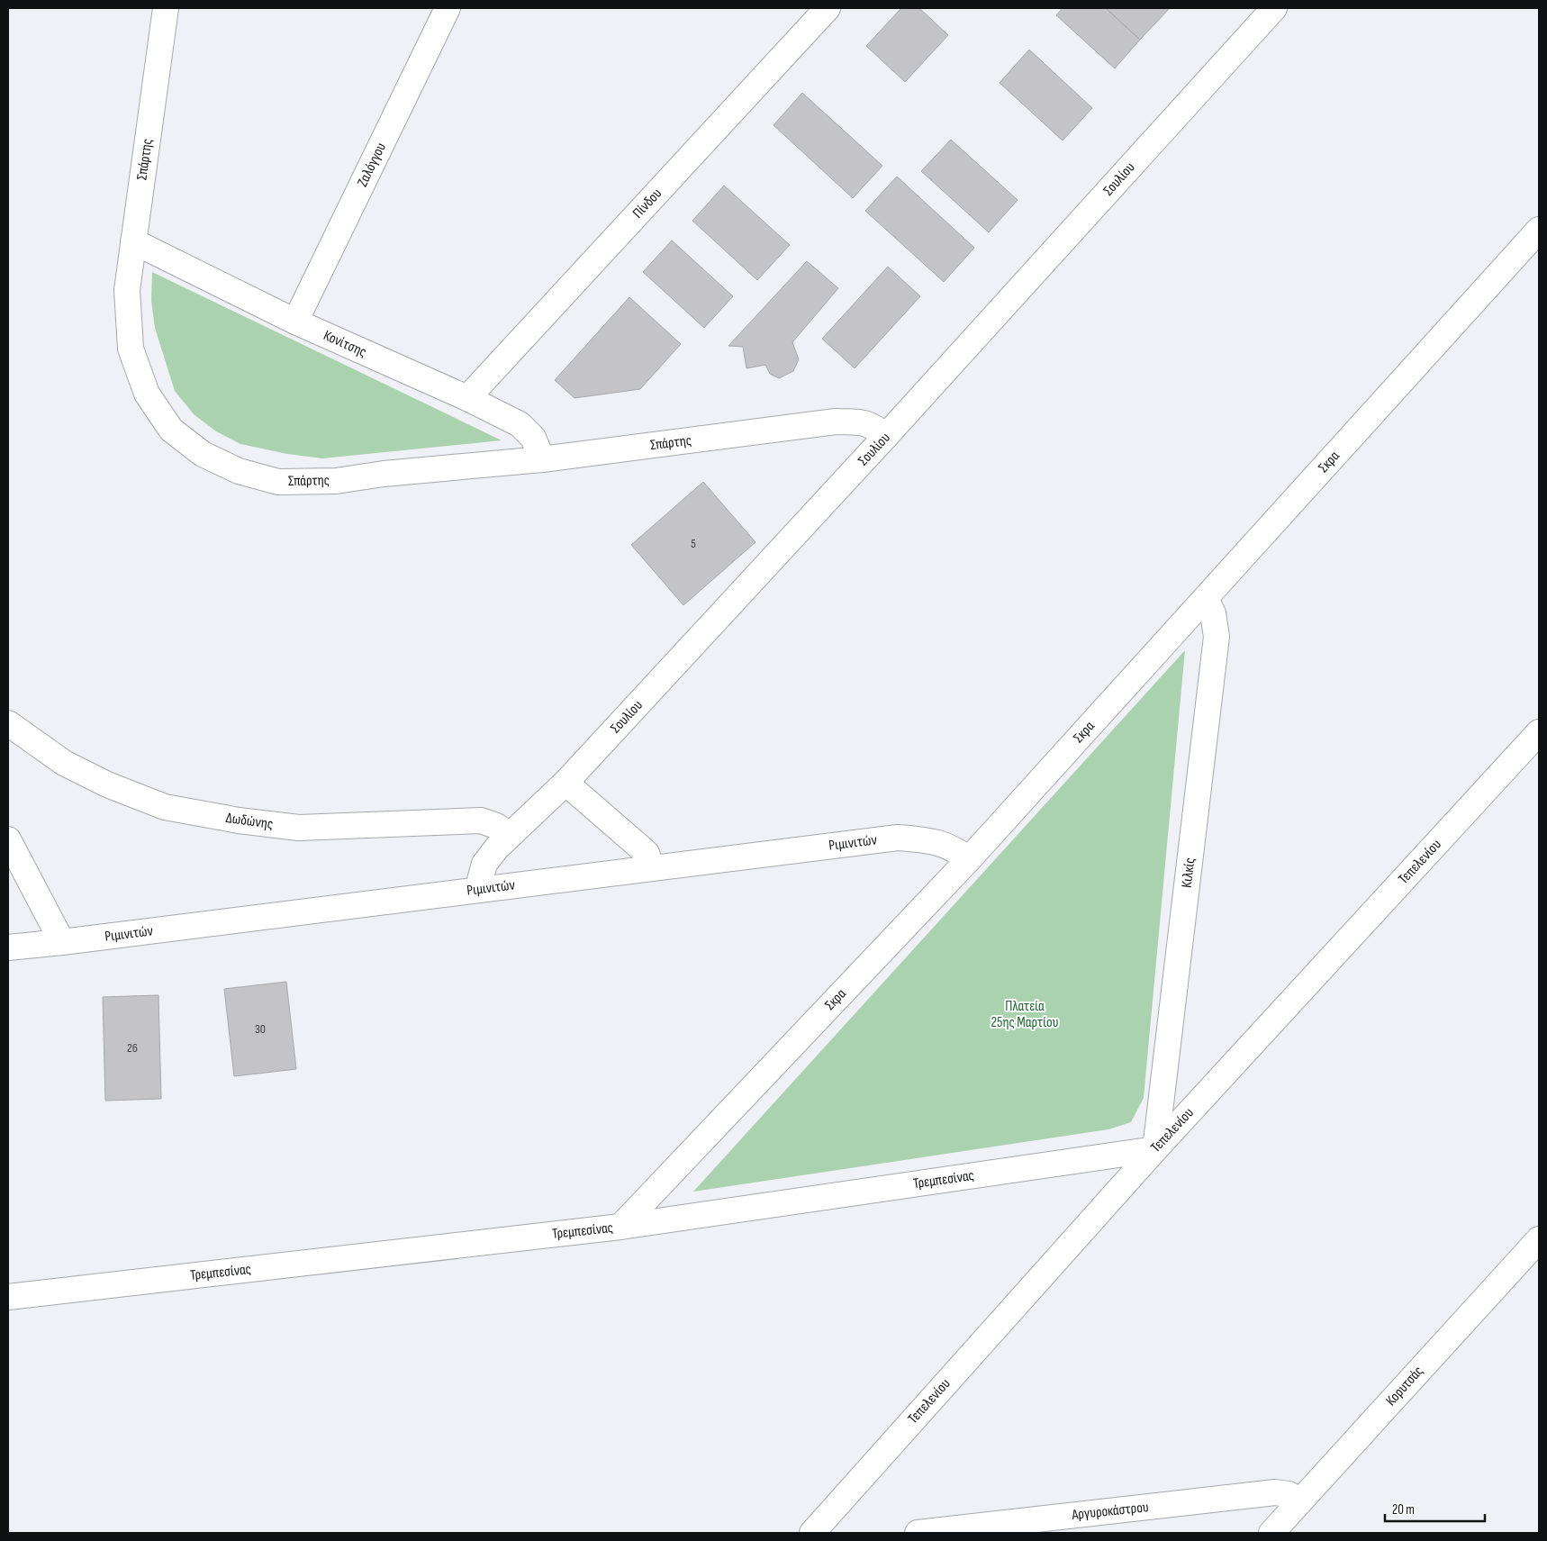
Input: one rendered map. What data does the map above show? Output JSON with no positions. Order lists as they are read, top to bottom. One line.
{"streets":{"street":["Σπάρτης","Ζαλόγγου","Σουλίου","Πίνδου","Κονίτσης","Σκρα","Δωδώνης","Ριμινιτών","Τεπελενίου","Κιλκίς","Τρεμπεσίνας","Κορυτσάς","Αργυροκάστρου"]},"crossings":[["Σπάρτης","Σουλίου"],["Σπάρτης","Κονίτσης"],["Ζαλόγγου","Κονίτσης"],["Σουλίου","Δωδώνης"],["Σουλίου","Ριμινιτών"],["Πίνδου","Κονίτσης"],["Σκρα","Ριμινιτών"],["Σκρα","Κιλκίς"],["Σκρα","Τρεμπεσίνας"],["Τεπελενίου","Κιλκίς"],["Τεπελενίου","Τρεμπεσίνας"],["Κιλκίς","Τρεμπεσίνας"],["Κορυτσάς","Αργυροκάστρου"]],"parks":["Πλατεία 25ης Μαρτίου"],"house_numbers":["5","30","26"],"scale_bar":"20 m"}
